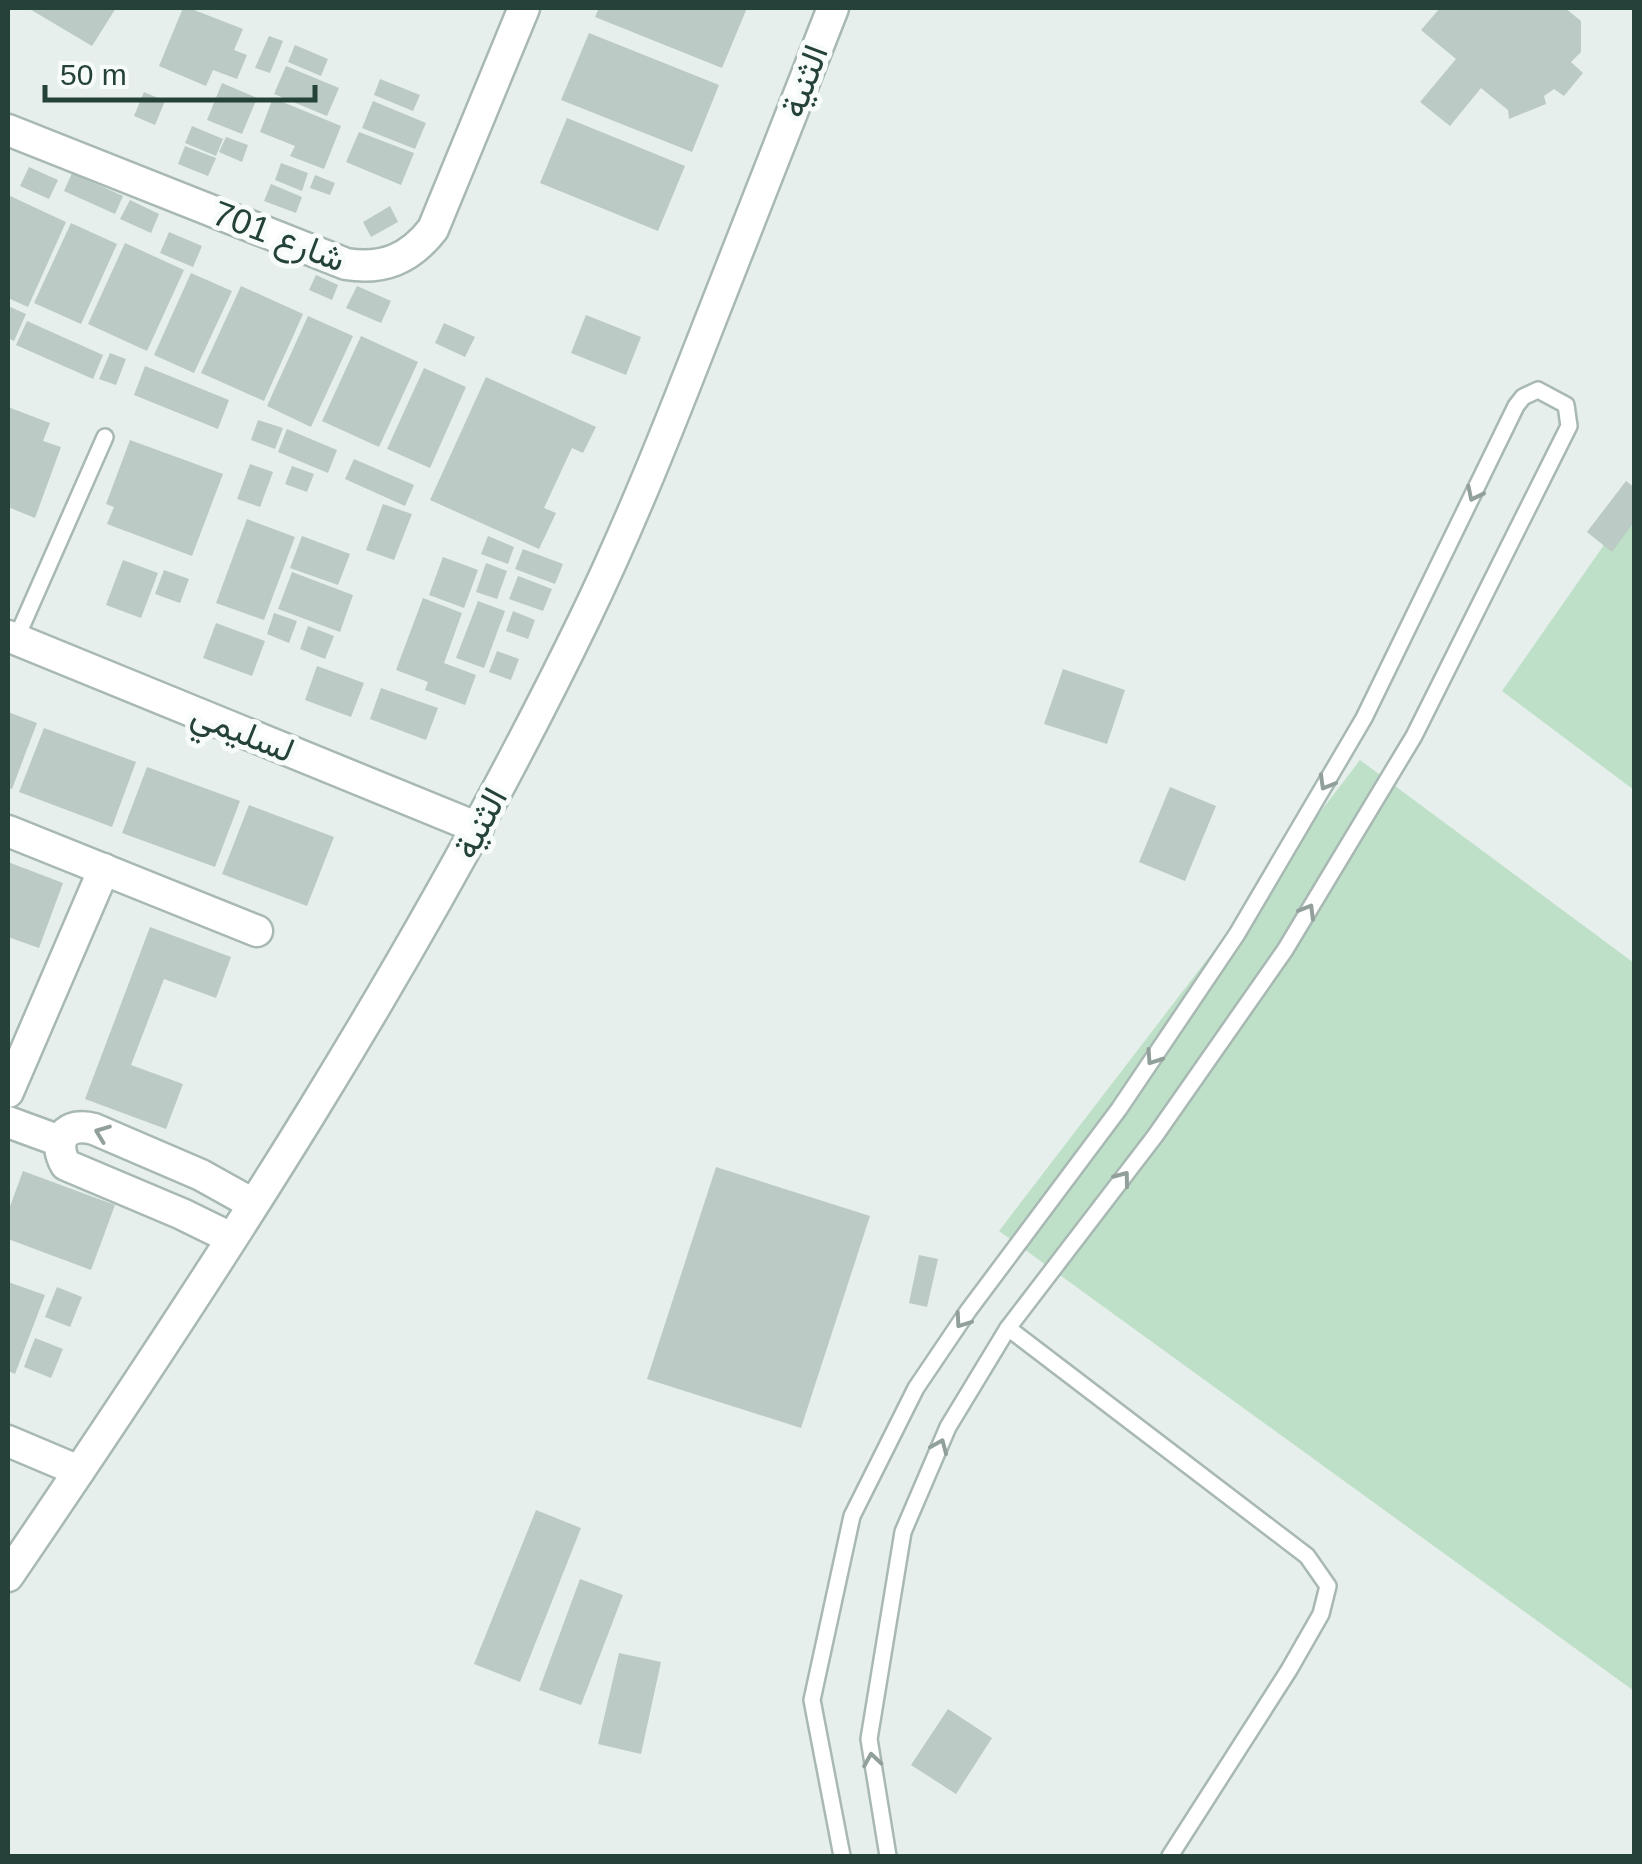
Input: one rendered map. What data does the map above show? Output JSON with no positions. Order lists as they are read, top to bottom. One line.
{"streets":{"street":["الثنية","شارع 701","لسليمي"]},"crossings":[["الثنية","لسليمي"]],"scale_bar":"50 m"}
